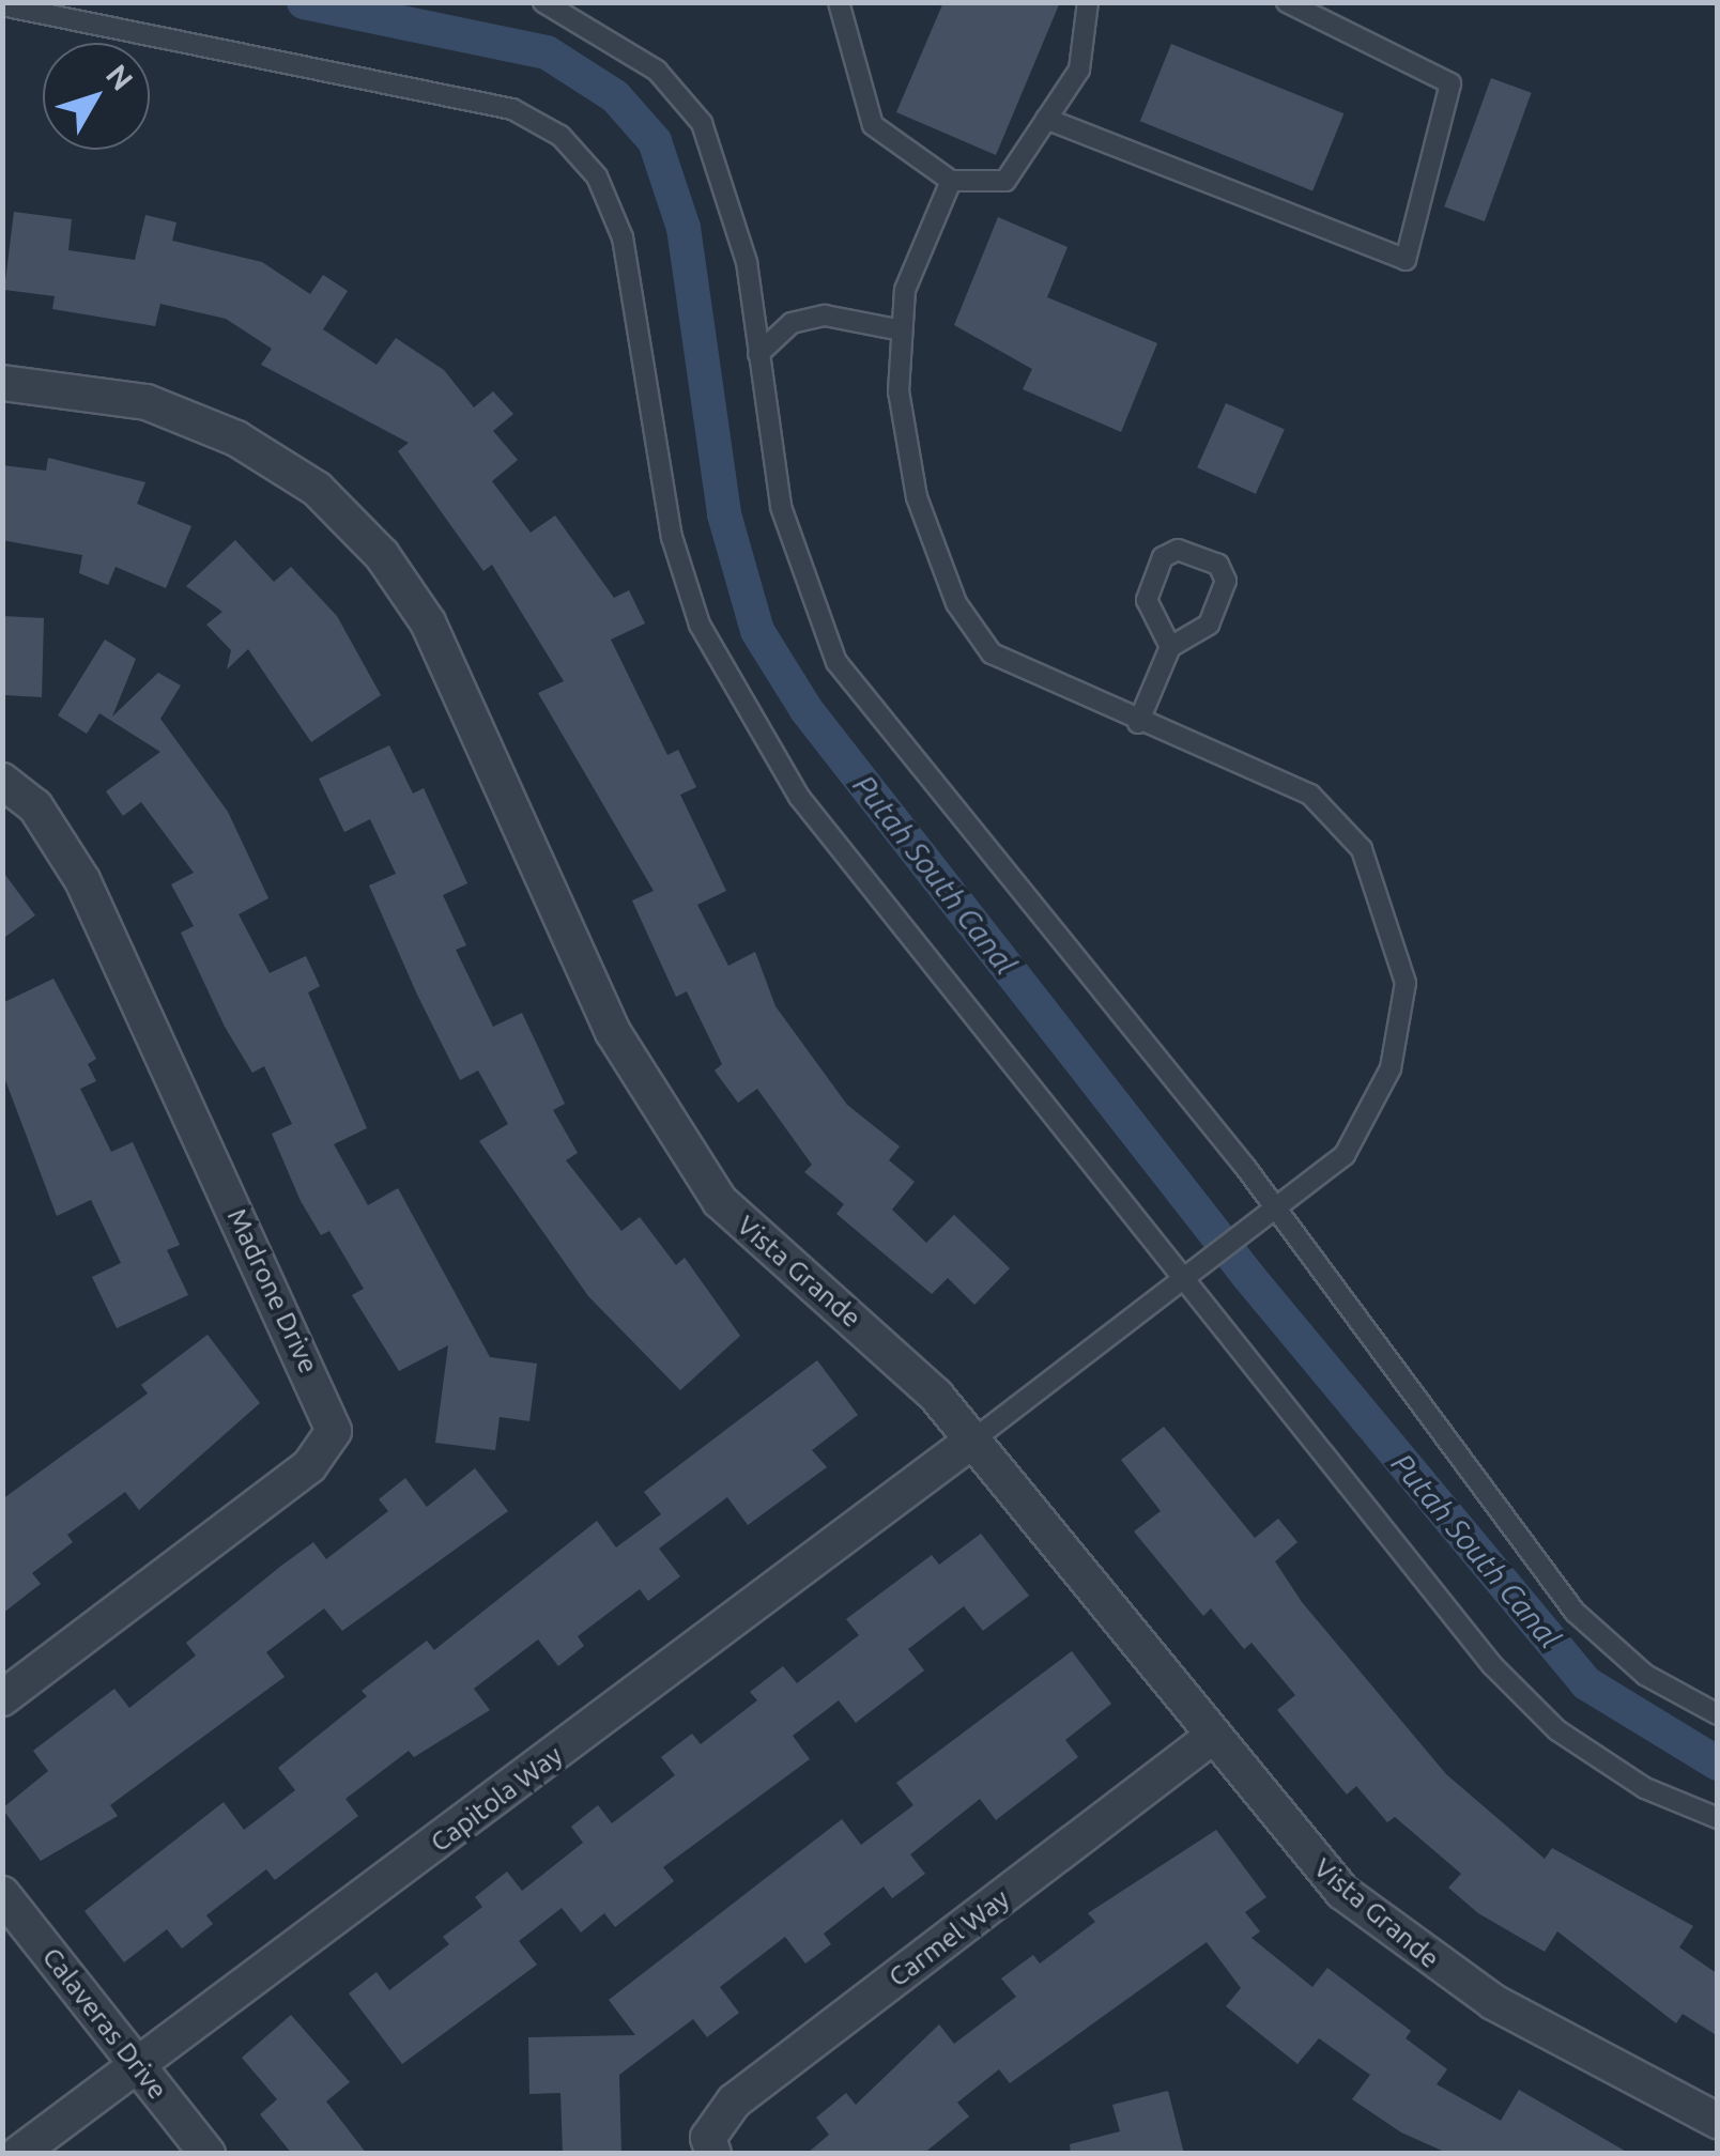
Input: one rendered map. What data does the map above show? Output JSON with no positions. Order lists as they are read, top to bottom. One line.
{"streets":{"street":["Vista Grande","Madrone Drive","Capitola Way","Carmel Way","Calaveras Drive"]},"crossings":[["Vista Grande","Capitola Way"],["Vista Grande","Carmel Way"],["Capitola Way","Calaveras Drive"]],"water":["Putah South Canal"],"north":"top right"}
